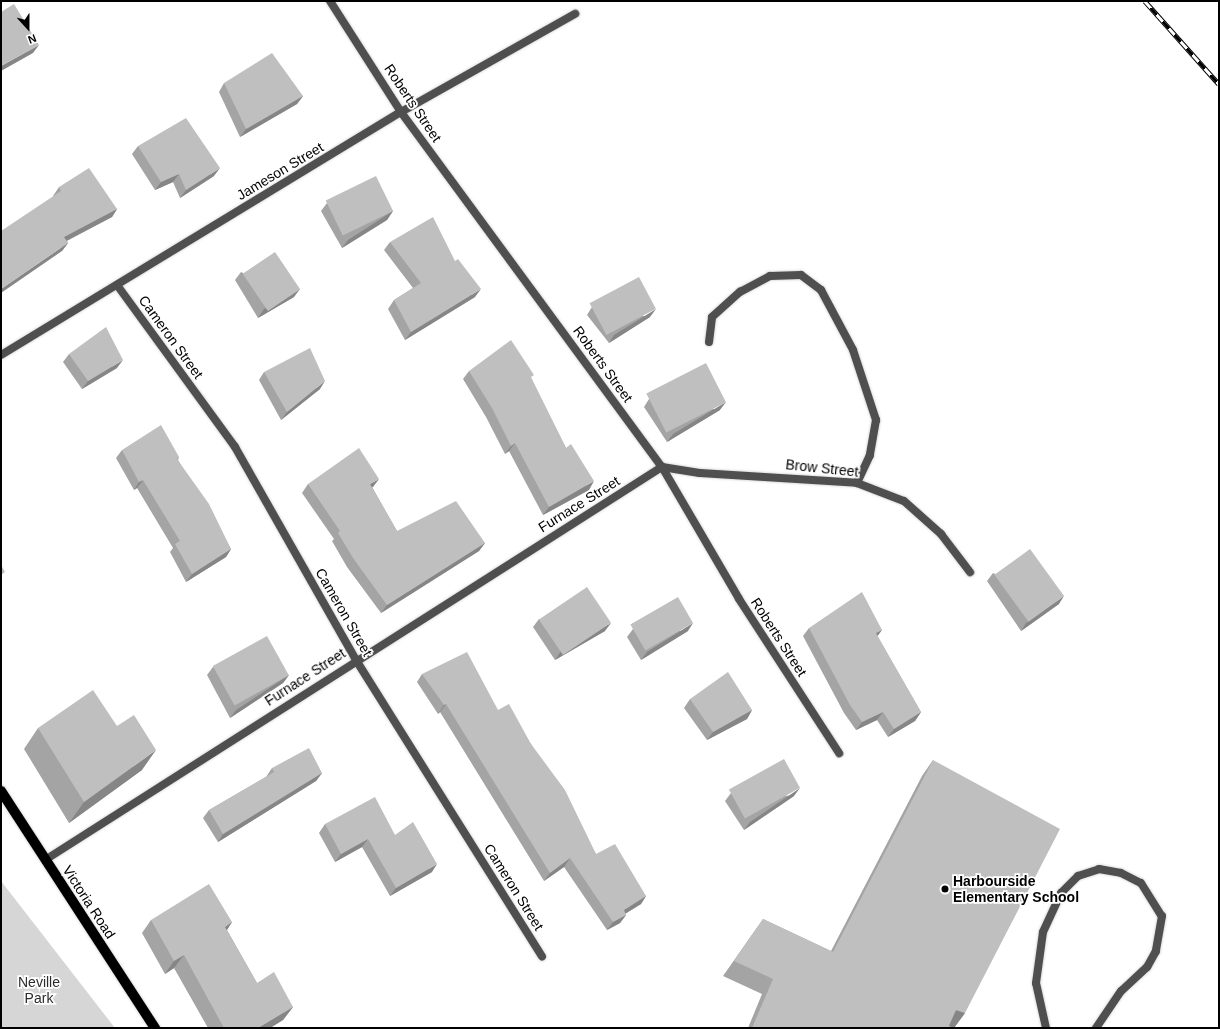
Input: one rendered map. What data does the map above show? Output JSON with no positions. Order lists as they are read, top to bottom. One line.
{"streets":{"main road":["Victoria Road"],"street":["Roberts Street","Jameson Street","Cameron Street","Brow Street","Furnace Street"]},"crossings":[["Roberts Street","Jameson Street"],["Roberts Street","Brow Street"],["Roberts Street","Furnace Street"],["Jameson Street","Cameron Street"],["Cameron Street","Furnace Street"],["Brow Street","Furnace Street"],["Furnace Street","Victoria Road"]],"parks":["Neville Park"],"places":["Harbourside Elementary School"],"north":"bottom"}
